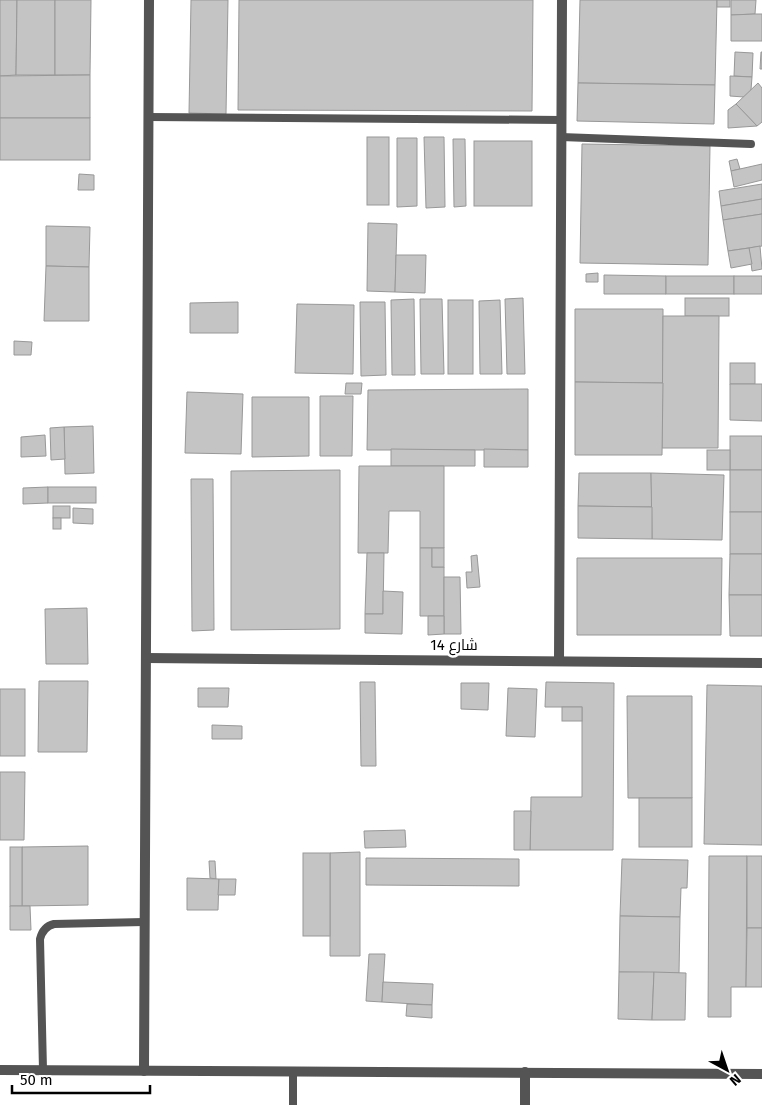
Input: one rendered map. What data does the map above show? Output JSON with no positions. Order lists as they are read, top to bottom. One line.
{"streets":{"street":["شارع 14"]},"scale_bar":"50 m","north":"bottom right"}
